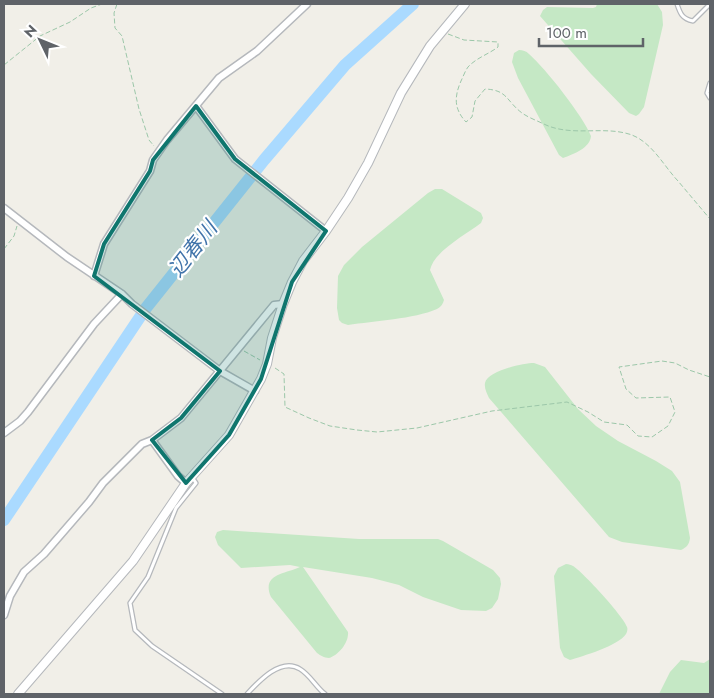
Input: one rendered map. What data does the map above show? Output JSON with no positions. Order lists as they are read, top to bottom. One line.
{"water":["辺春川"],"scale_bar":"100 m","north":"top left"}
